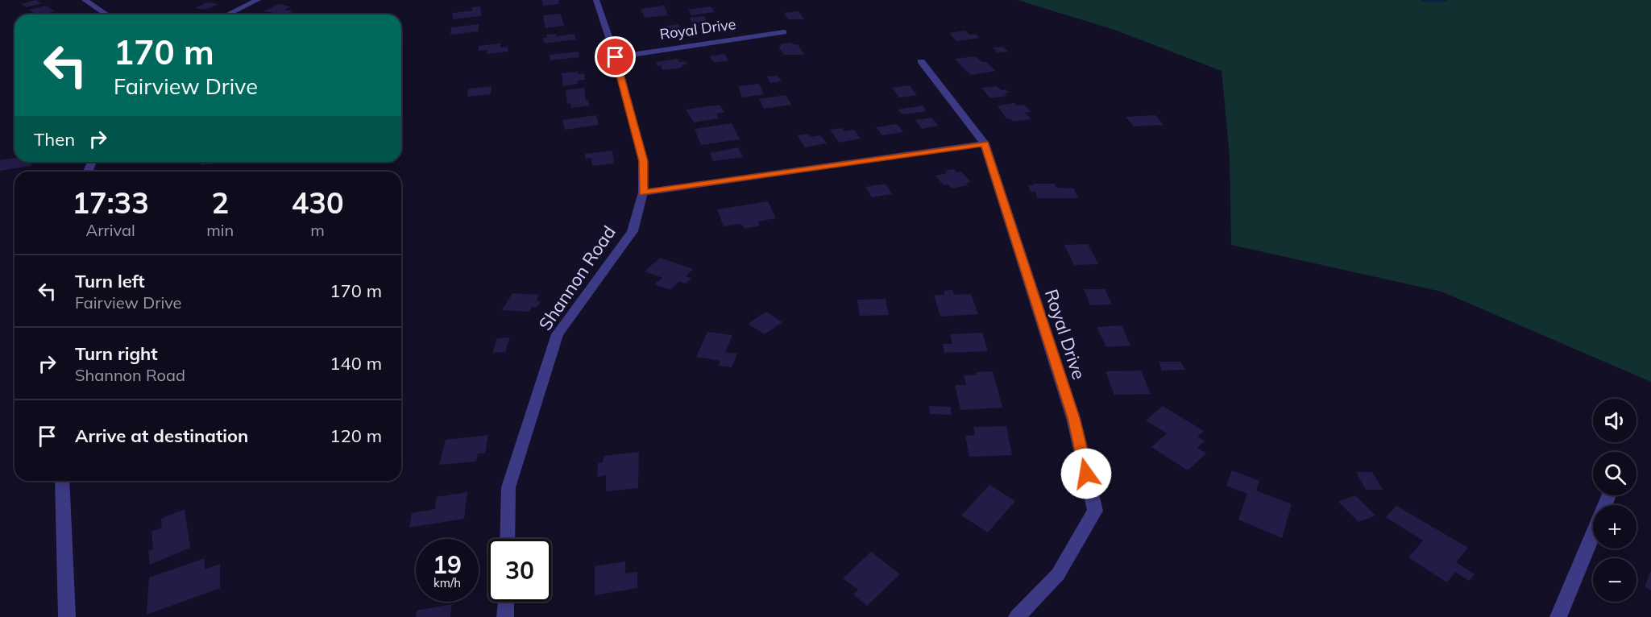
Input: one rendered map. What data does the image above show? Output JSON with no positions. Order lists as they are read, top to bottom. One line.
{"streets":{"street":["Royal Drive","Shannon Road"]},"crossings":[["Royal Drive","Shannon Road"]],"page":{"turn":["170 m","Fairview Drive"],"then":"Then","eta":["17:33","Arrival","2","min","430","m"],"list":[{"name":"Turn left","note":"Fairview Drive","value":"170 m"},{"name":"Turn right","note":"Shannon Road","value":"140 m"},{"name":"Arrive at destination","value":"120 m"}],"map_buttons":["+","−"],"speed":"19 km/h","limit":"30"}}
